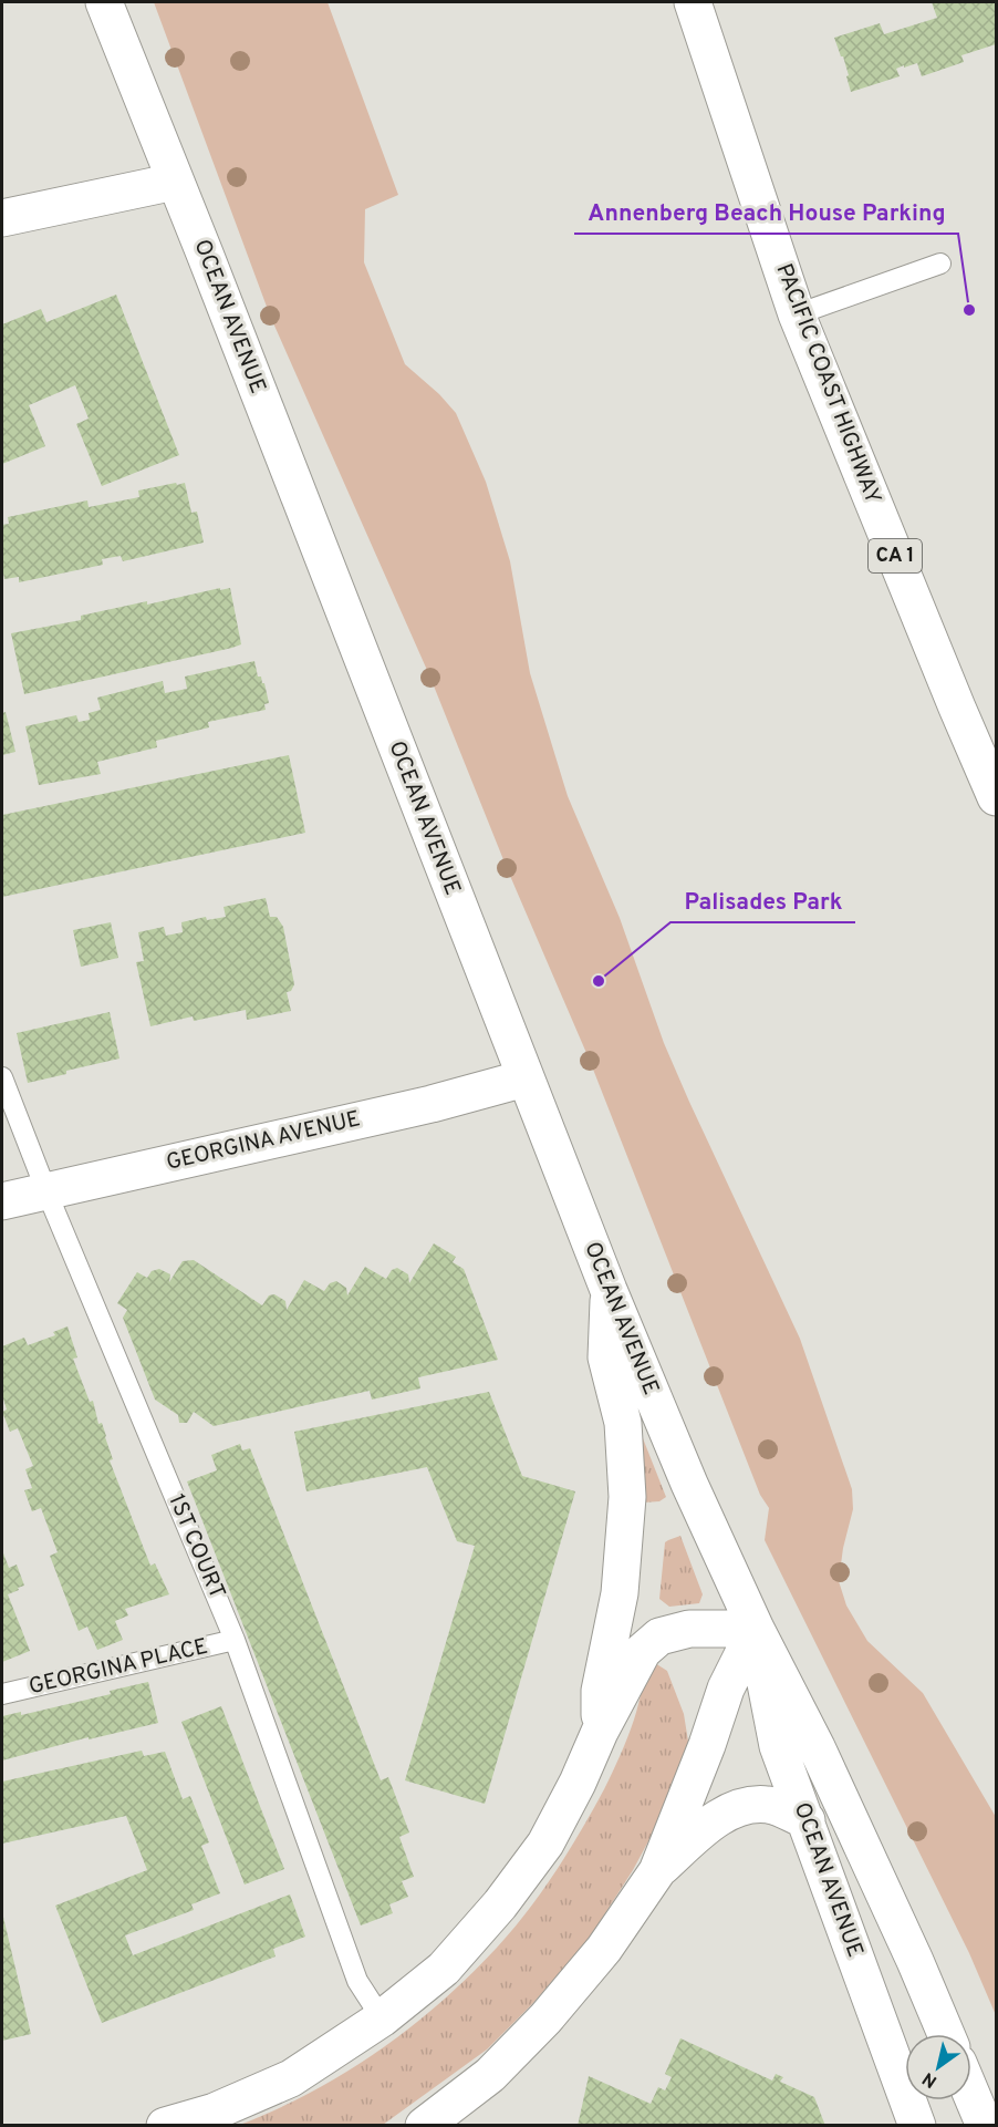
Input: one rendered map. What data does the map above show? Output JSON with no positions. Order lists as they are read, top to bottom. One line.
{"streets":{"main road":["OCEAN AVENUE","PACIFIC COAST HIGHWAY","CA 1","GEORGINA AVENUE"],"lane":["1ST COURT","GEORGINA PLACE"]},"crossings":[["OCEAN AVENUE","GEORGINA AVENUE"],["GEORGINA AVENUE","1ST COURT"],["1ST COURT","GEORGINA PLACE"]],"places":["Annenberg Beach House Parking","Palisades Park"],"north":"bottom left"}
